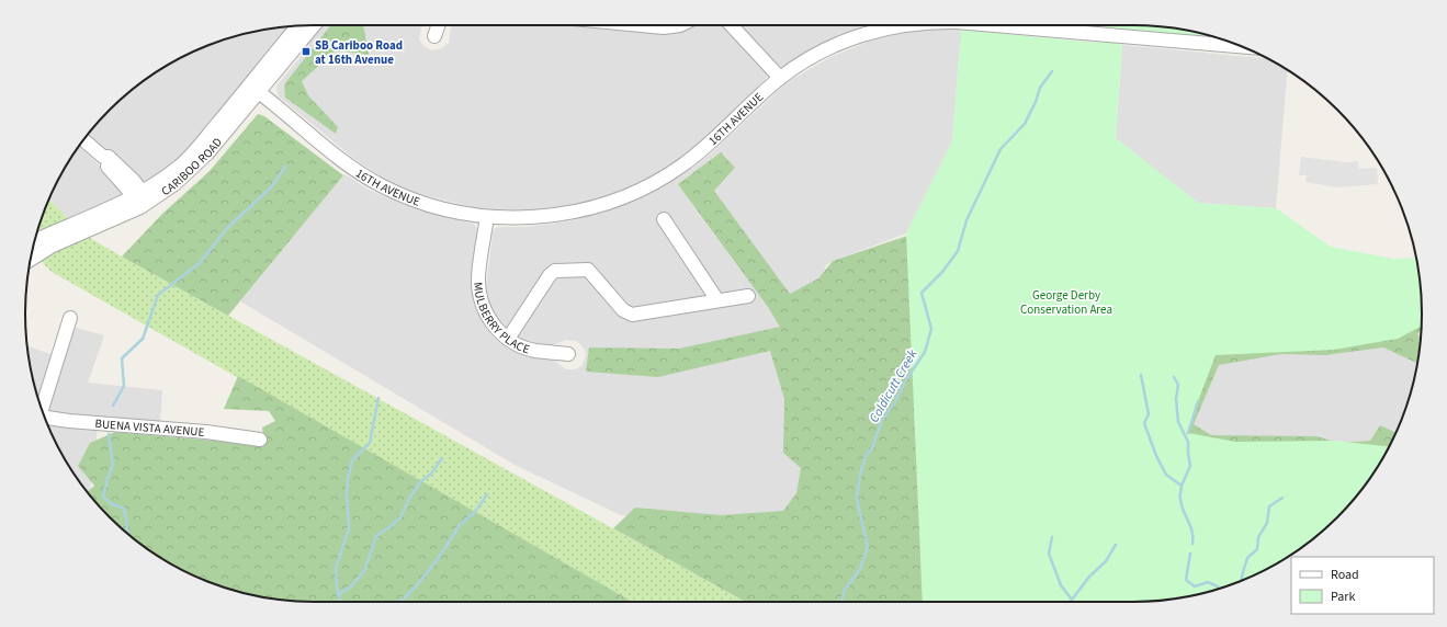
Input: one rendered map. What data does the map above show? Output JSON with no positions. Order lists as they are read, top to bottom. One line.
{"streets":{"street":["16TH AVENUE","CARIBOO ROAD","MULBERRY PLACE","BUENA VISTA AVENUE"]},"crossings":[["16TH AVENUE","CARIBOO ROAD"],["16TH AVENUE","MULBERRY PLACE"]],"water":["Coldicutt Creek"],"parks":["George Derby Conservation Area"],"places":{"transit":["SB Cariboo Road at 16th Avenue"]},"legend":["Road","Park"]}
